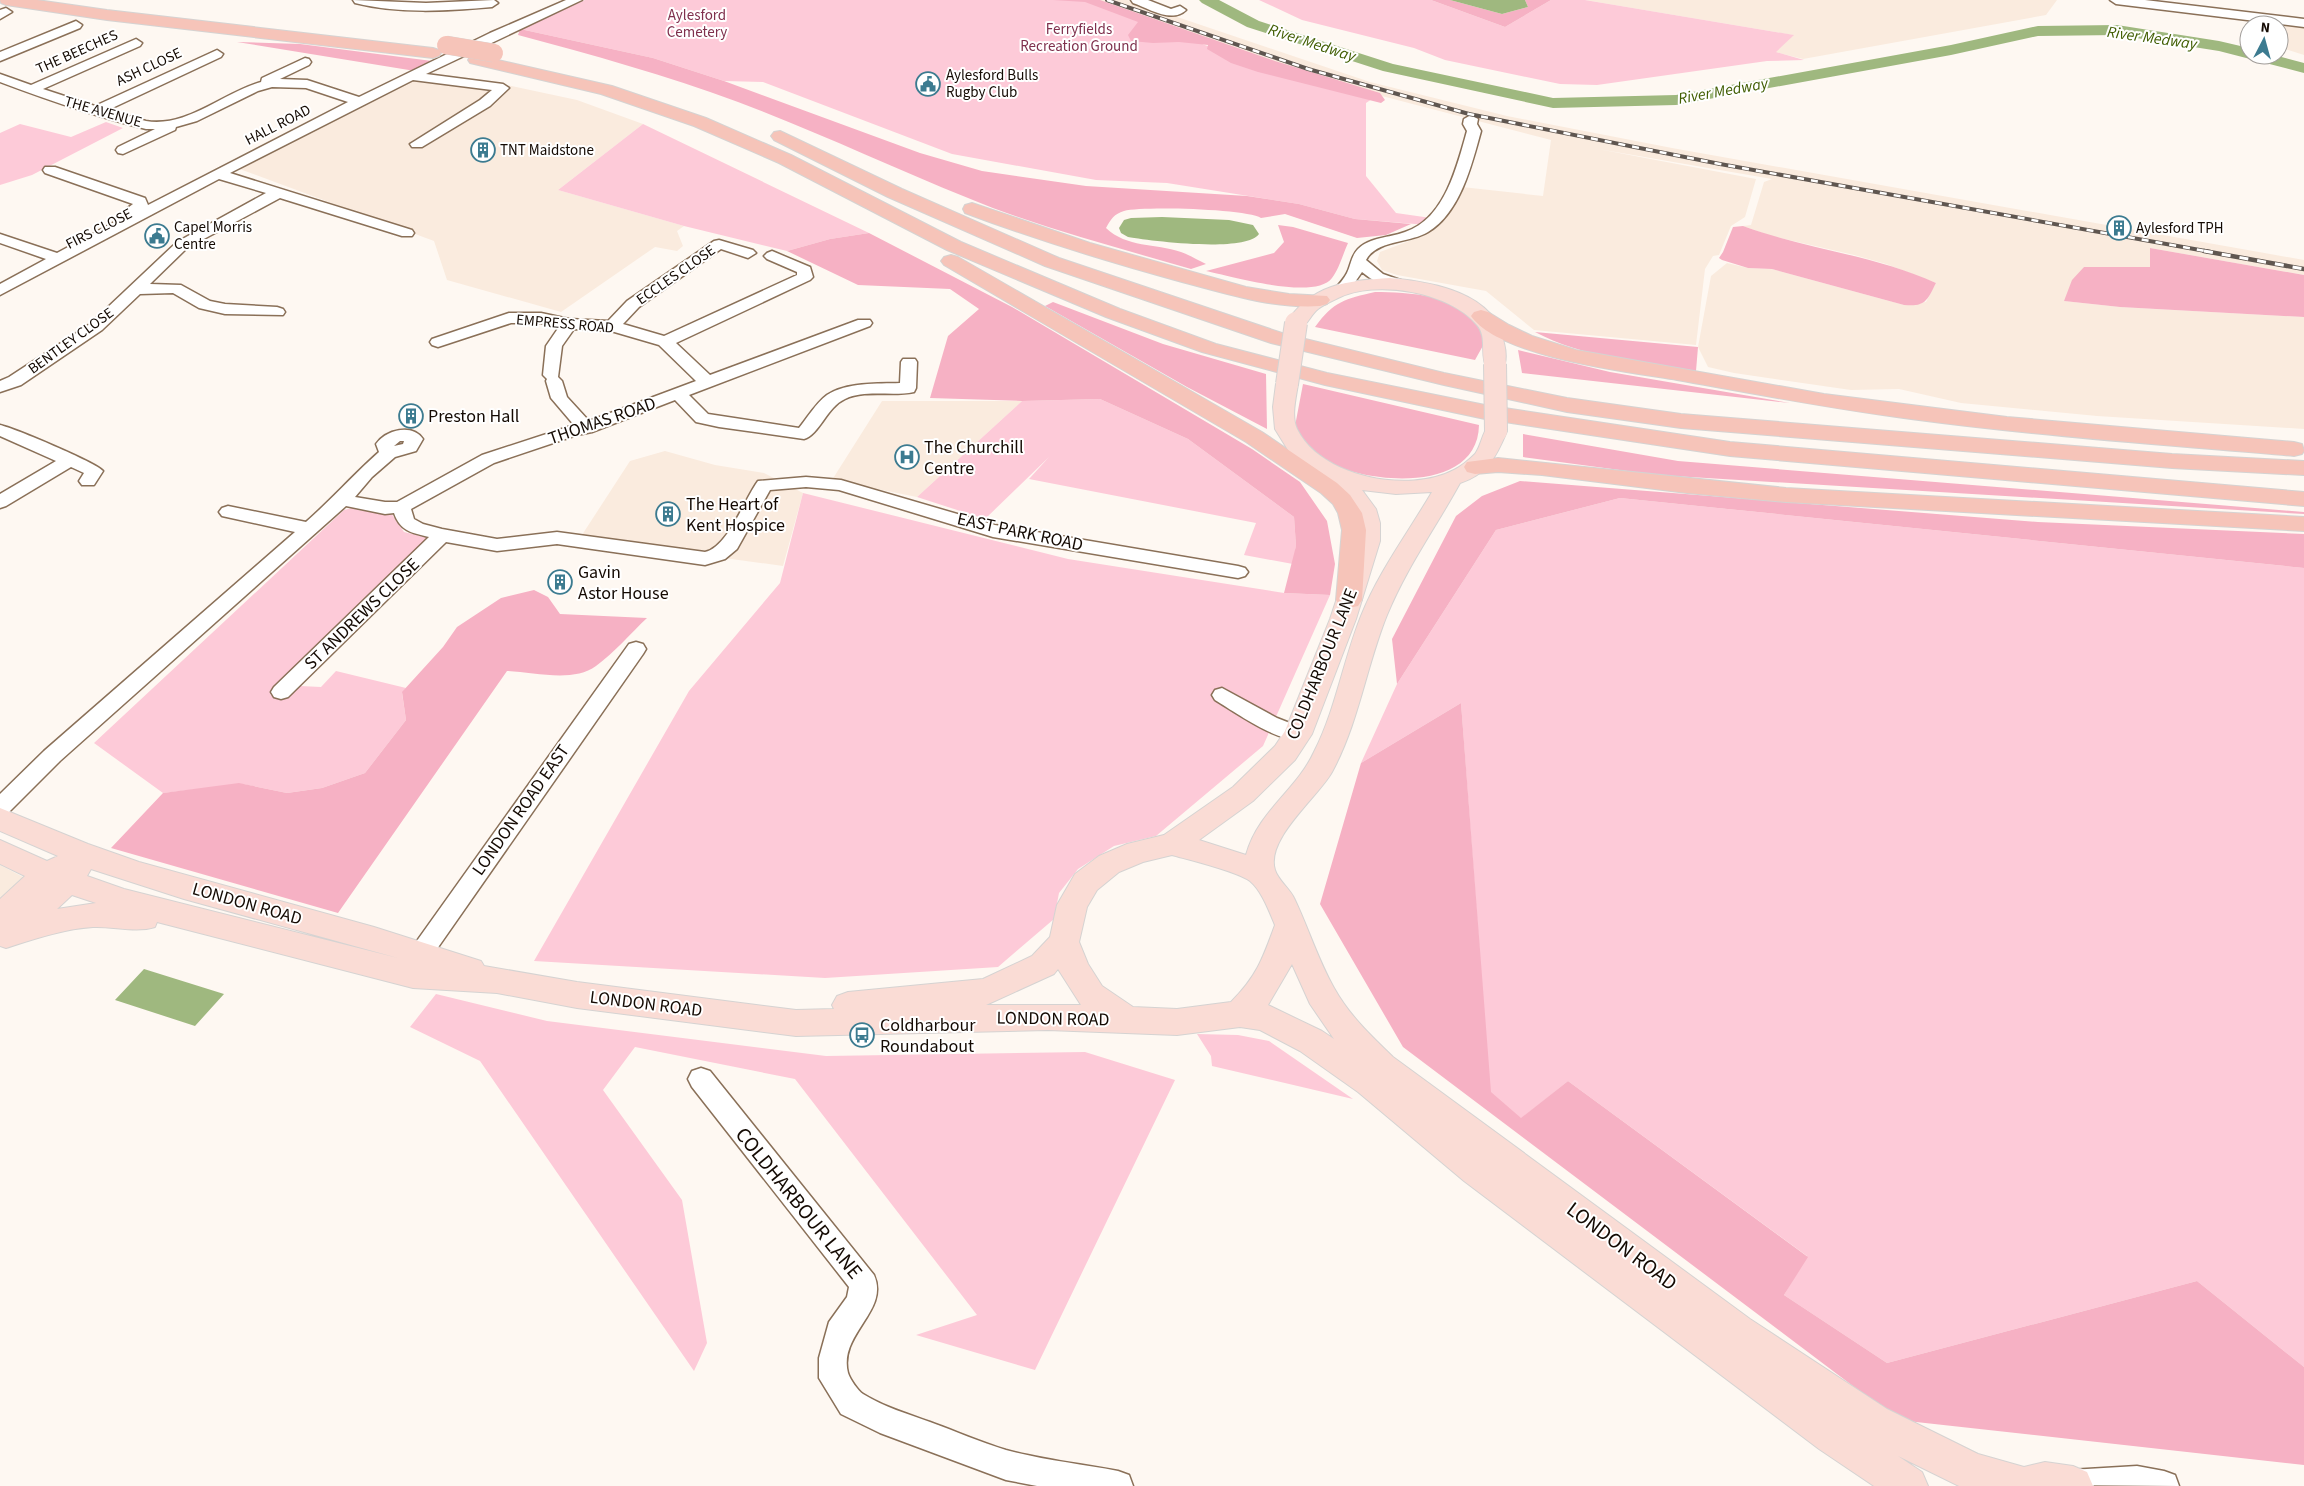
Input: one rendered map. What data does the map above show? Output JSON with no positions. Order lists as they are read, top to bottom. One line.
{"streets":{"main road":["COLDHARBOUR LANE","LONDON ROAD"],"street":["THE BEECHES","ASH CLOSE","THE AVENUE","HALL ROAD","FIRS CLOSE","ECCLES CLOSE","EMPRESS ROAD","BENTLEY CLOSE","THOMAS ROAD","EAST PARK ROAD","ST ANDREWS CLOSE","LONDON ROAD EAST"]},"crossings":[["THE BEECHES","THE AVENUE"],["ASH CLOSE","THE AVENUE"],["HALL ROAD","FIRS CLOSE"],["ECCLES CLOSE","EMPRESS ROAD"],["EMPRESS ROAD","THOMAS ROAD"],["EAST PARK ROAD","ST ANDREWS CLOSE"],["LONDON ROAD EAST","LONDON ROAD"]],"water":["River Medway"],"parks":["Aylesford Cemetery","Ferryfields Recreation Ground"],"places":{"public building":["Aylesford Bulls Rugby Club","Capel Morris Centre"],"building":["TNT Maidstone","Aylesford TPH","Preston Hall","The Heart of Kent Hospice","Gavin Astor House"],"hospital":["The Churchill Centre"],"bus stop":["Coldharbour Roundabout"]},"north":"top"}
